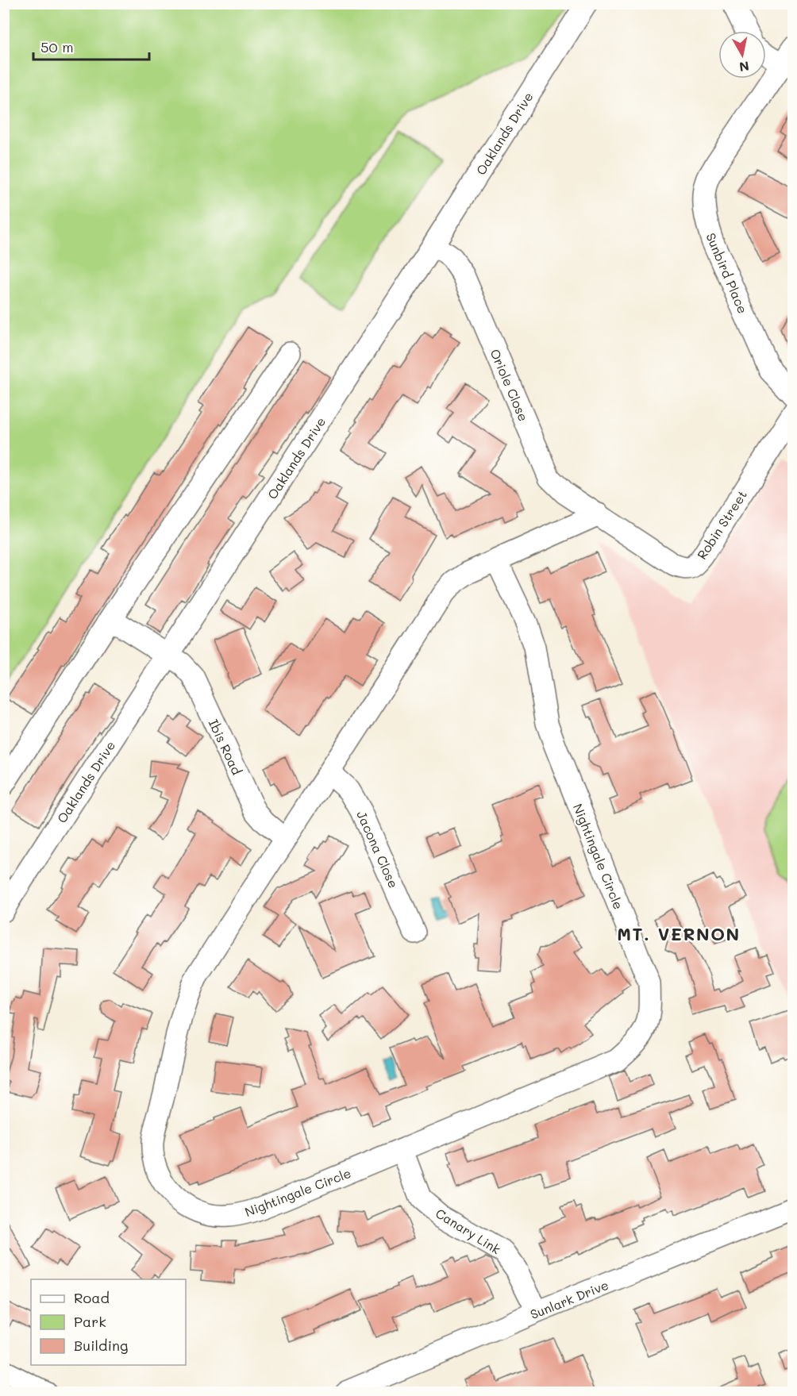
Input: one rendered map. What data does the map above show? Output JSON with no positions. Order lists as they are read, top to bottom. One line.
{"streets":{"street":["Oaklands Drive","Sunbird Place","Oriole Close","Robin Street","Ibis Road","Jacona Close","Nightingale Circle","Canary Link","Sunlark Drive"]},"crossings":[["Oaklands Drive","Oriole Close"],["Oaklands Drive","Ibis Road"],["Oriole Close","Robin Street"],["Oriole Close","Nightingale Circle"],["Robin Street","Nightingale Circle"],["Ibis Road","Nightingale Circle"],["Jacona Close","Nightingale Circle"],["Nightingale Circle","Canary Link"],["Canary Link","Sunlark Drive"]],"districts":["MT. VERNON"],"legend":["Road","Park","Building"],"scale_bar":"50 m","north":"bottom"}
